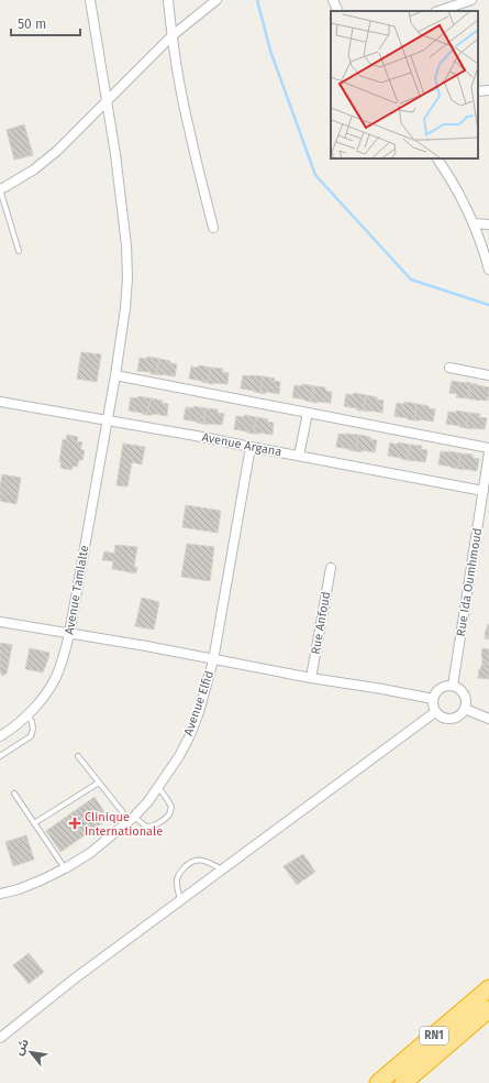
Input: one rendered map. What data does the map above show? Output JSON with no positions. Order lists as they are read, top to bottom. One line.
{"streets":{"highway":["RN1"],"street":["Avenue Argana","Rue Ida Oumhmoud","Avenue Tamlalte","Rue Anfoud","Avenue Elfid"]},"crossings":[["Avenue Argana","Rue Ida Oumhmoud"],["Avenue Argana","Avenue Tamlalte"],["Avenue Argana","Avenue Elfid"]],"places":{"health":["Clinique Internationale"]},"scale_bar":"50 m","north":"top left"}
